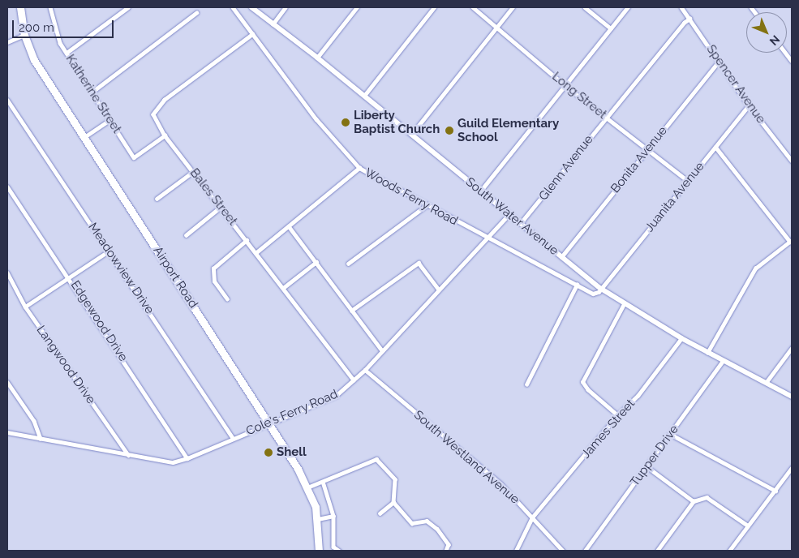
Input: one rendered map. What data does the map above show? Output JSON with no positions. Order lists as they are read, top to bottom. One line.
{"streets":{"highway":["Airport Road"],"main road":["South Water Avenue"],"street":["Spencer Avenue","Katherine Street","Long Street","Bonita Avenue","Glenn Avenue","Bales Street","Woods Ferry Road","Juanita Avenue","Meadowview Drive","Edgewood Drive","Langwood Drive","Cole's Ferry Road","James Street","Tupper Drive","South Westland Avenue"]},"crossings":[["Spencer Avenue","Bonita Avenue"],["Spencer Avenue","Glenn Avenue"],["Spencer Avenue","Juanita Avenue"],["Katherine Street","Bales Street"],["Long Street","Bonita Avenue"],["Long Street","Glenn Avenue"],["Long Street","Juanita Avenue"],["Bonita Avenue","South Water Avenue"],["Glenn Avenue","South Water Avenue"],["Bales Street","Woods Ferry Road"],["Bales Street","Cole's Ferry Road"],["Woods Ferry Road","Juanita Avenue"],["Woods Ferry Road","South Water Avenue"],["Woods Ferry Road","Cole's Ferry Road"],["Juanita Avenue","South Water Avenue"],["South Water Avenue","Cole's Ferry Road"],["South Water Avenue","James Street"],["South Water Avenue","Tupper Drive"],["Meadowview Drive","Cole's Ferry Road"],["Airport Road","Cole's Ferry Road"],["Edgewood Drive","Cole's Ferry Road"],["Langwood Drive","Cole's Ferry Road"],["Cole's Ferry Road","South Westland Avenue"],["James Street","South Westland Avenue"]],"places":["Liberty Baptist Church","Guild Elementary School","Shell"],"scale_bar":"200 m","north":"bottom right"}
